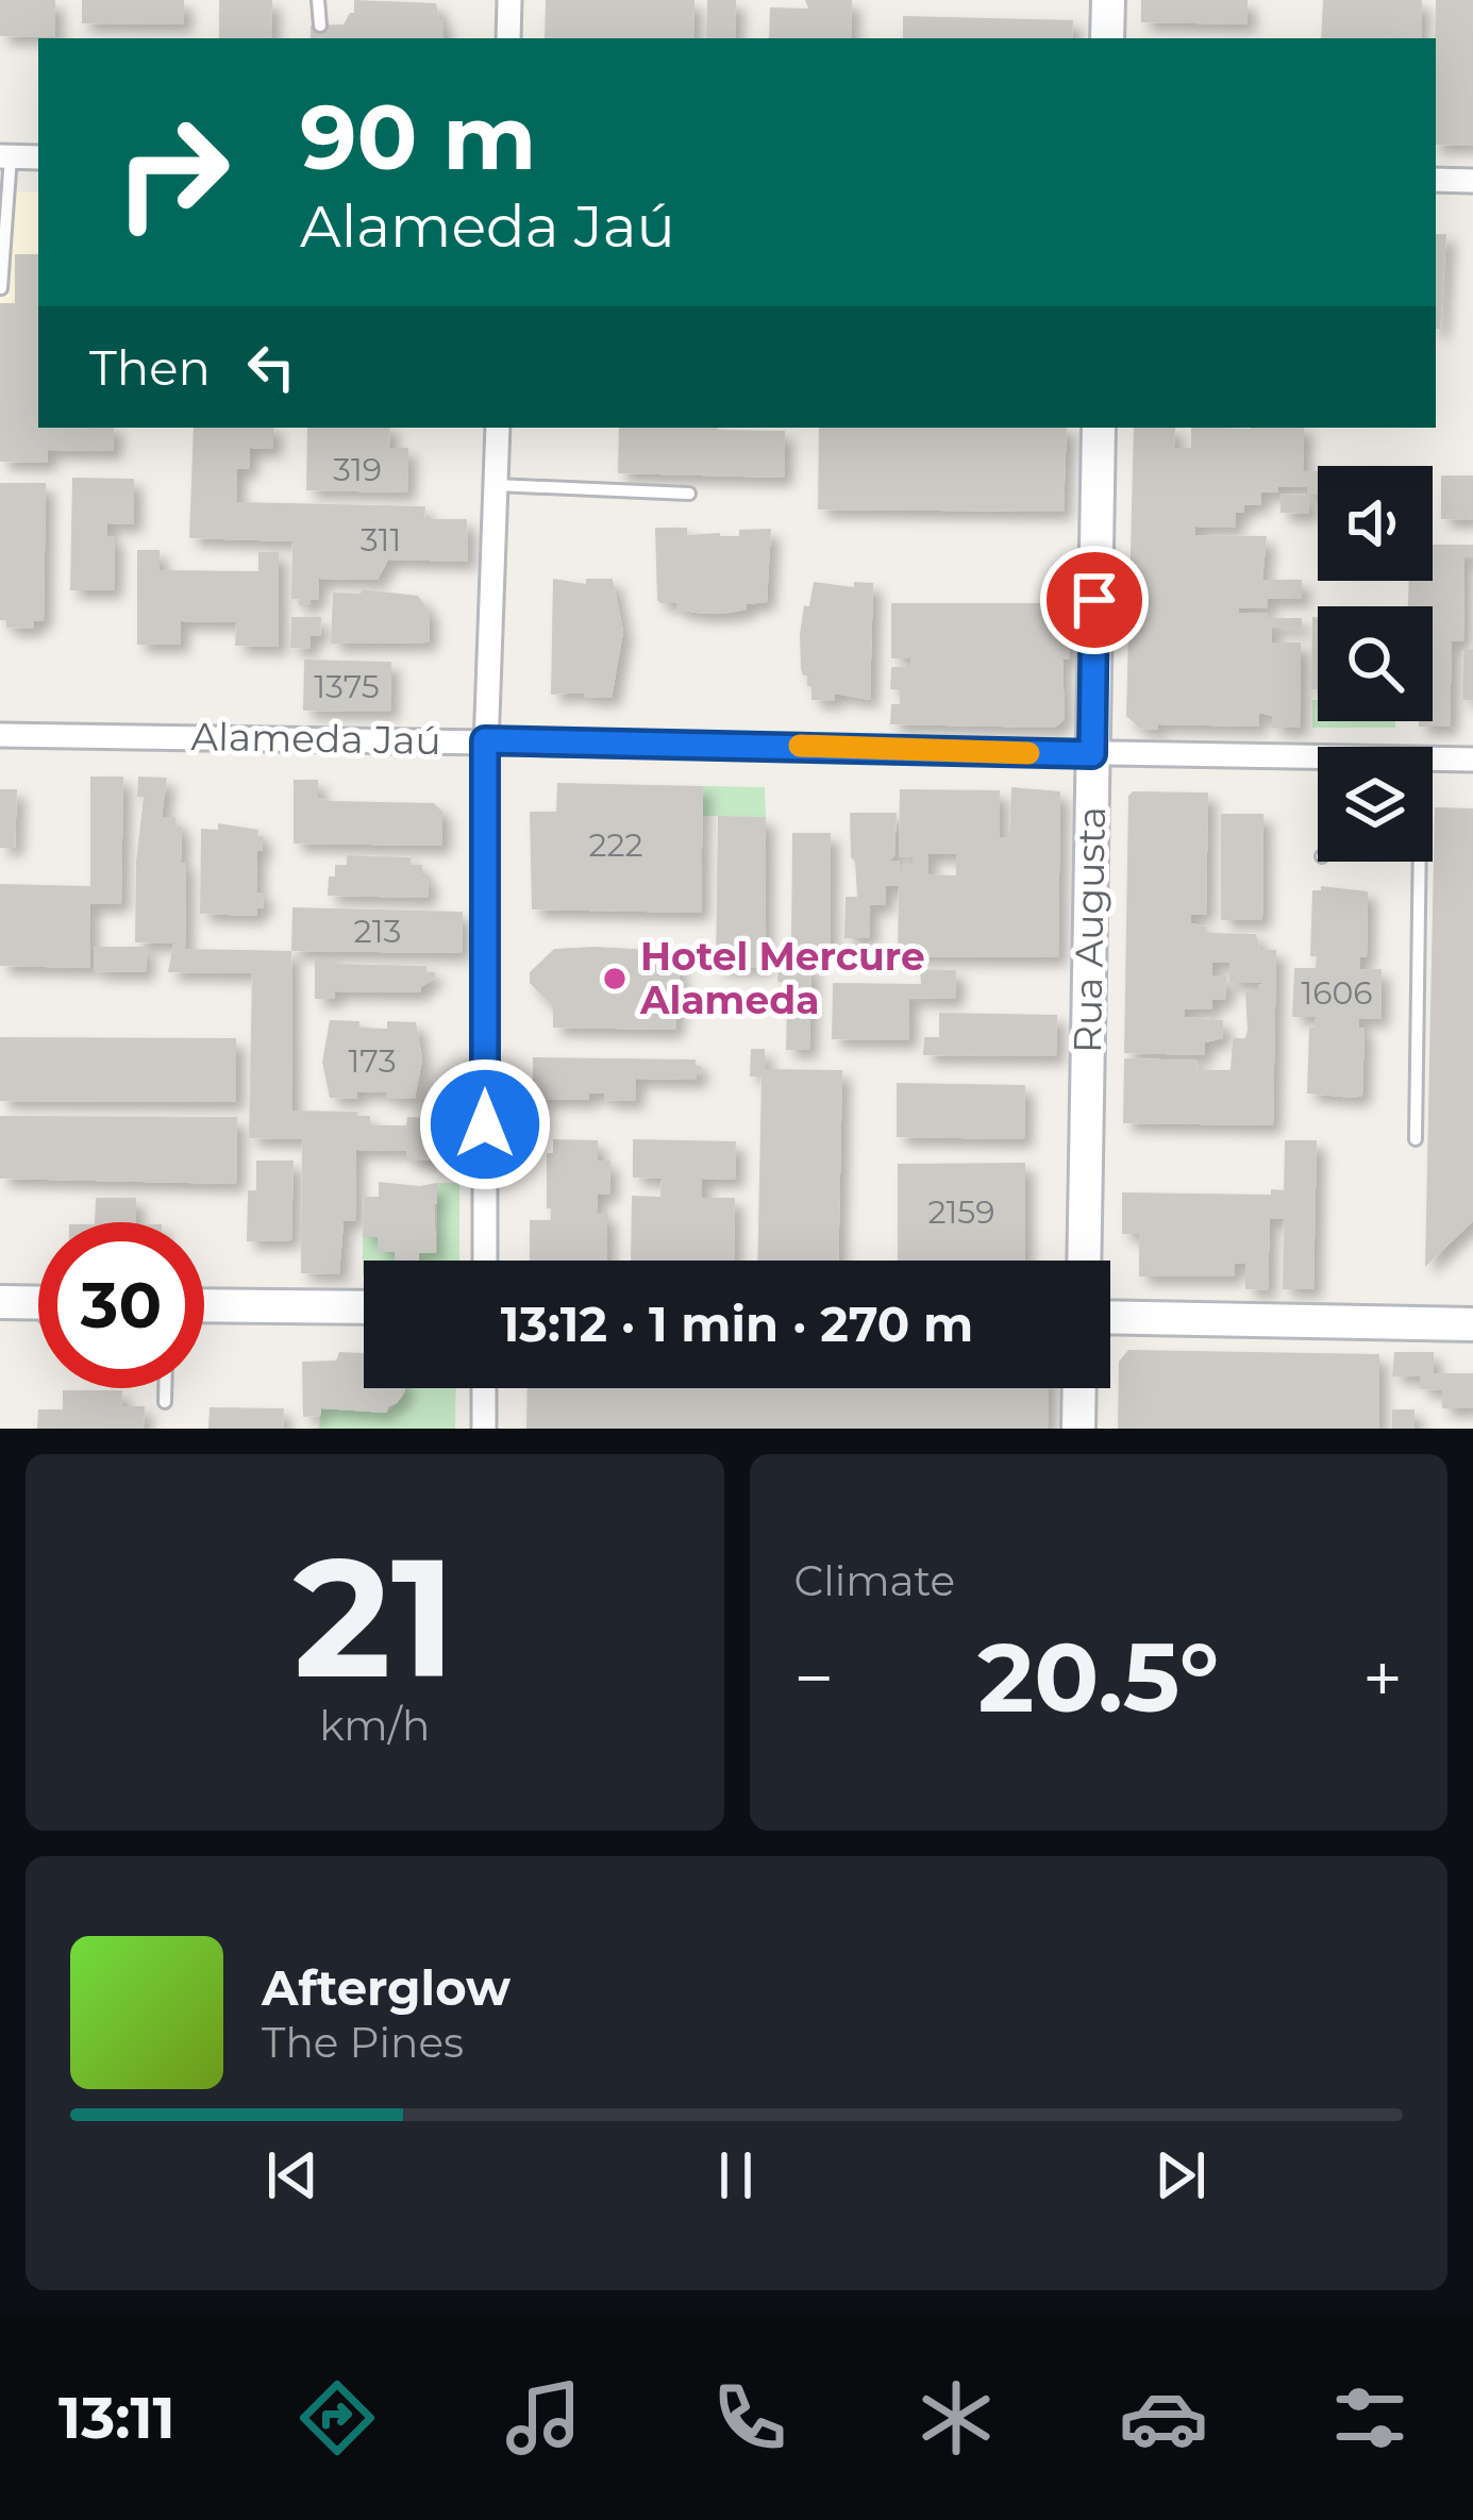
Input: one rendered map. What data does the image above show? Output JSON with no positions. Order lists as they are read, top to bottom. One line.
{"streets":{"main road":["Rua Augusta"],"street":["Alameda Jaú"]},"crossings":[["Alameda Jaú","Rua Augusta"]],"places":["Hotel Mercure Alameda"],"house_numbers":["319","311","1375","222","213","1606","173","2159"],"page":{"turn":["90 m","Alameda Jaú"],"then":"Then","limit":"30","trip":"13:12 · 1 min · 270 m","tile":[["21","km/h"],"Climate"],"heat":["−","20.5°","+"],"song":["Afterglow","The Pines"],"tabs":"13:11"}}
